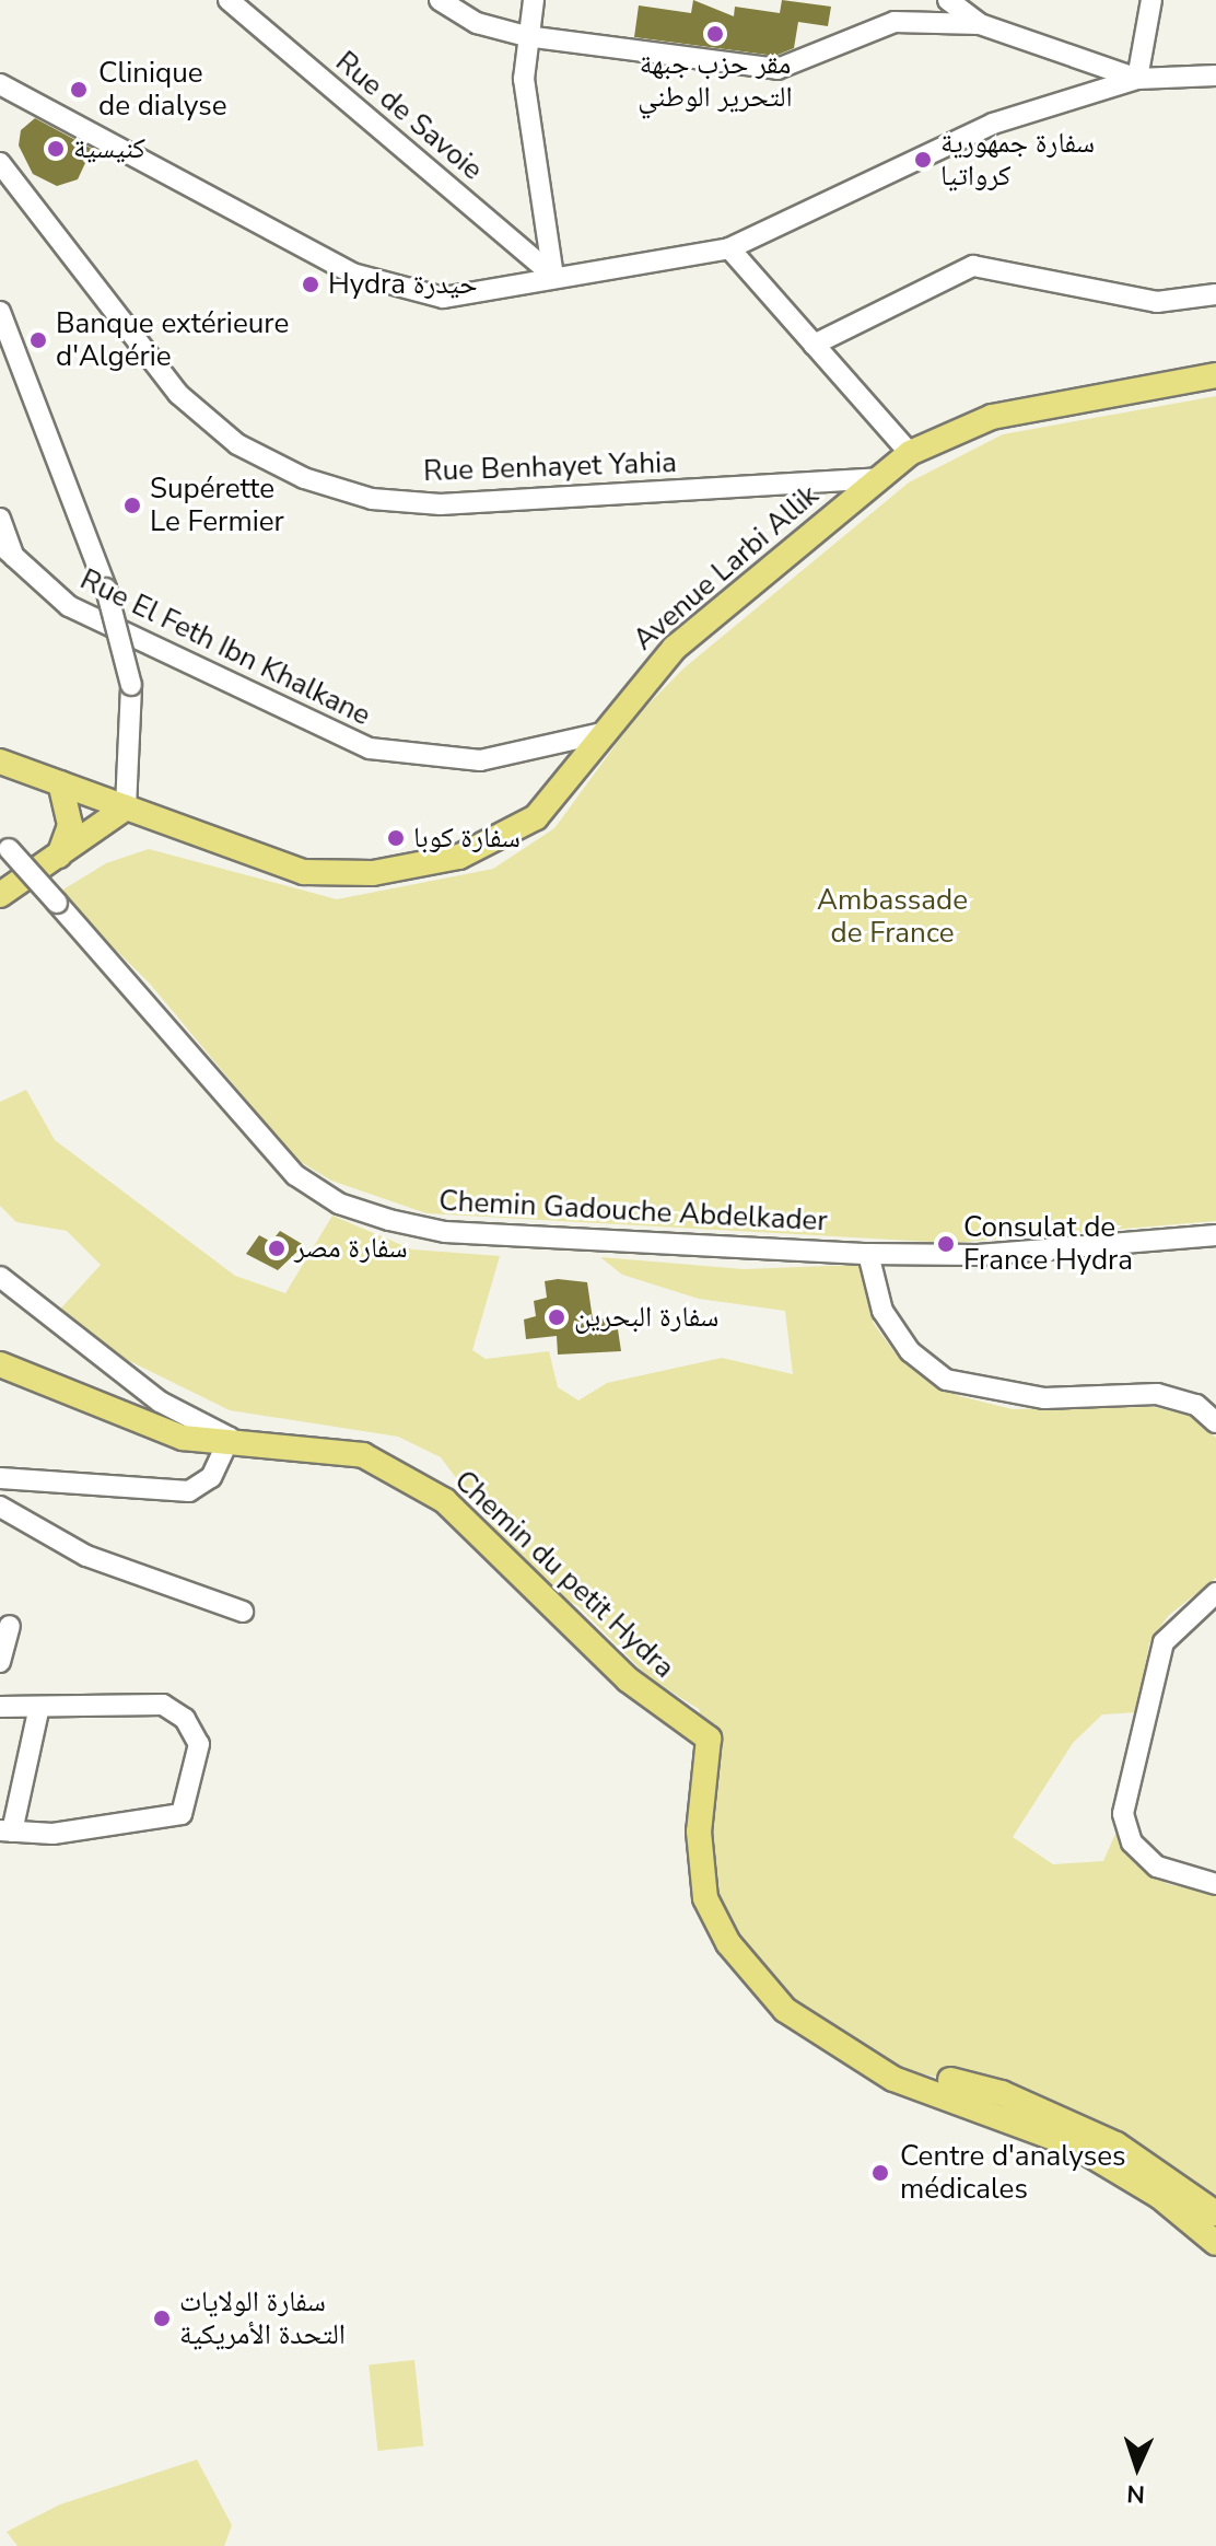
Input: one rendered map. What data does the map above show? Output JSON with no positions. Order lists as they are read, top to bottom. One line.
{"streets":{"main road":["Avenue Larbi Allik","Chemin du petit Hydra"],"street":["Rue de Savoie","Rue Benhayet Yahia","Rue El Feth Ibn Khalkane","Chemin Gadouche Abdelkader"]},"crossings":[["Rue Benhayet Yahia","Avenue Larbi Allik"],["Avenue Larbi Allik","Rue El Feth Ibn Khalkane"]],"parks":["Ambassade de France"],"places":["مقر حزب جبهة التحرير الوطني","Clinique de dialyse","كنيسية","سفارة جمهورية كرواتيا","Hydra حيدرة","Banque extérieure d'Algérie","Supérette Le Fermier","سفارة كوبا","Consulat de France Hydra","سفارة مصر","سفارة البحرين","Centre d'analyses médicales","سفارة الولايات التحدة الأمريكية"],"north":"bottom"}
